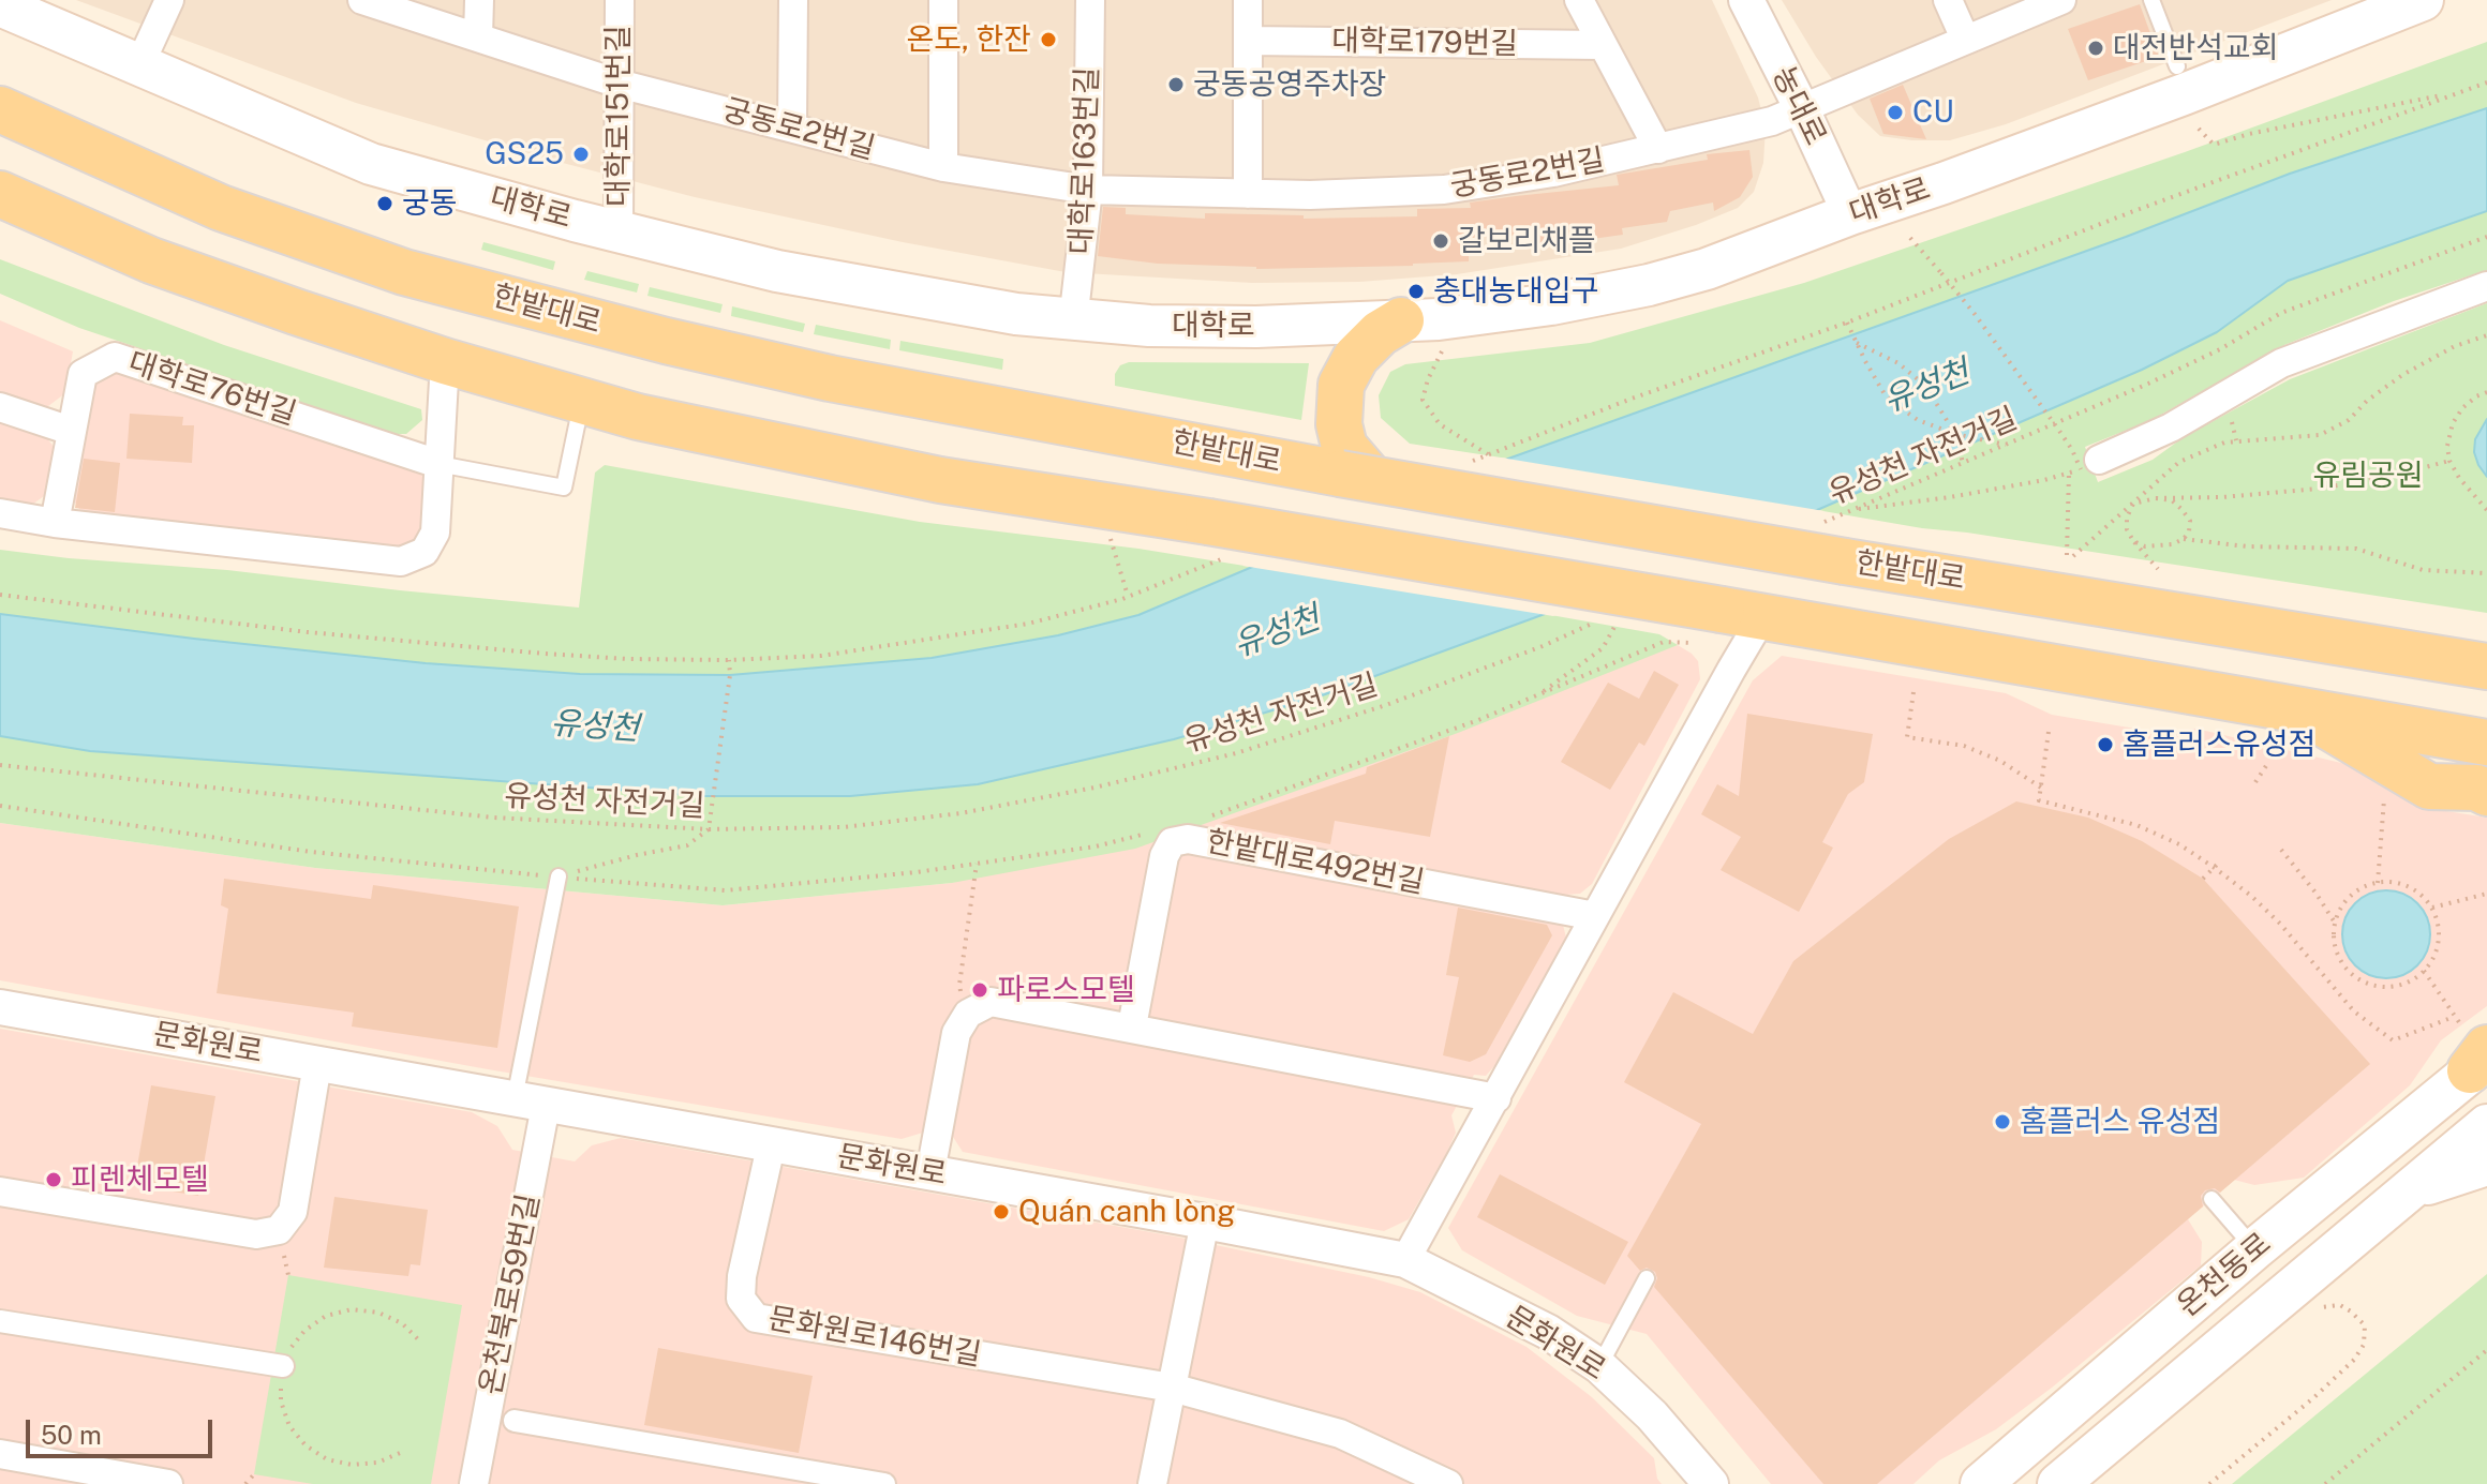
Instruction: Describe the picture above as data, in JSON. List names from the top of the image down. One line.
{"streets":{"main road":["대학로","한밭대로","온천동로"],"street":["대학로179번길","농대로","대학로151번길","궁동로2번길","대학로163번길","대학로76번길","한밭대로492번길","문화원로","온천북로59번길","문화원로146번길"],"path":["유성천 자전거길"]},"crossings":[["농대로","궁동로2번길"],["농대로","대학로"],["대학로151번길","궁동로2번길"],["대학로151번길","대학로"],["궁동로2번길","대학로163번길"],["대학로163번길","대학로"],["문화원로","온천북로59번길"],["문화원로","문화원로146번길"]],"water":["유성천"],"parks":["유림공원"],"places":["온도, 한잔","대전반석교회","궁동공영주차장","CU","GS25","궁동","갈보리채플","충대농대입구","홈플러스유성점","파로스모텔","홈플러스 유성점","피렌체모텔","Quán canh lòng"],"scale_bar":"50 m"}
